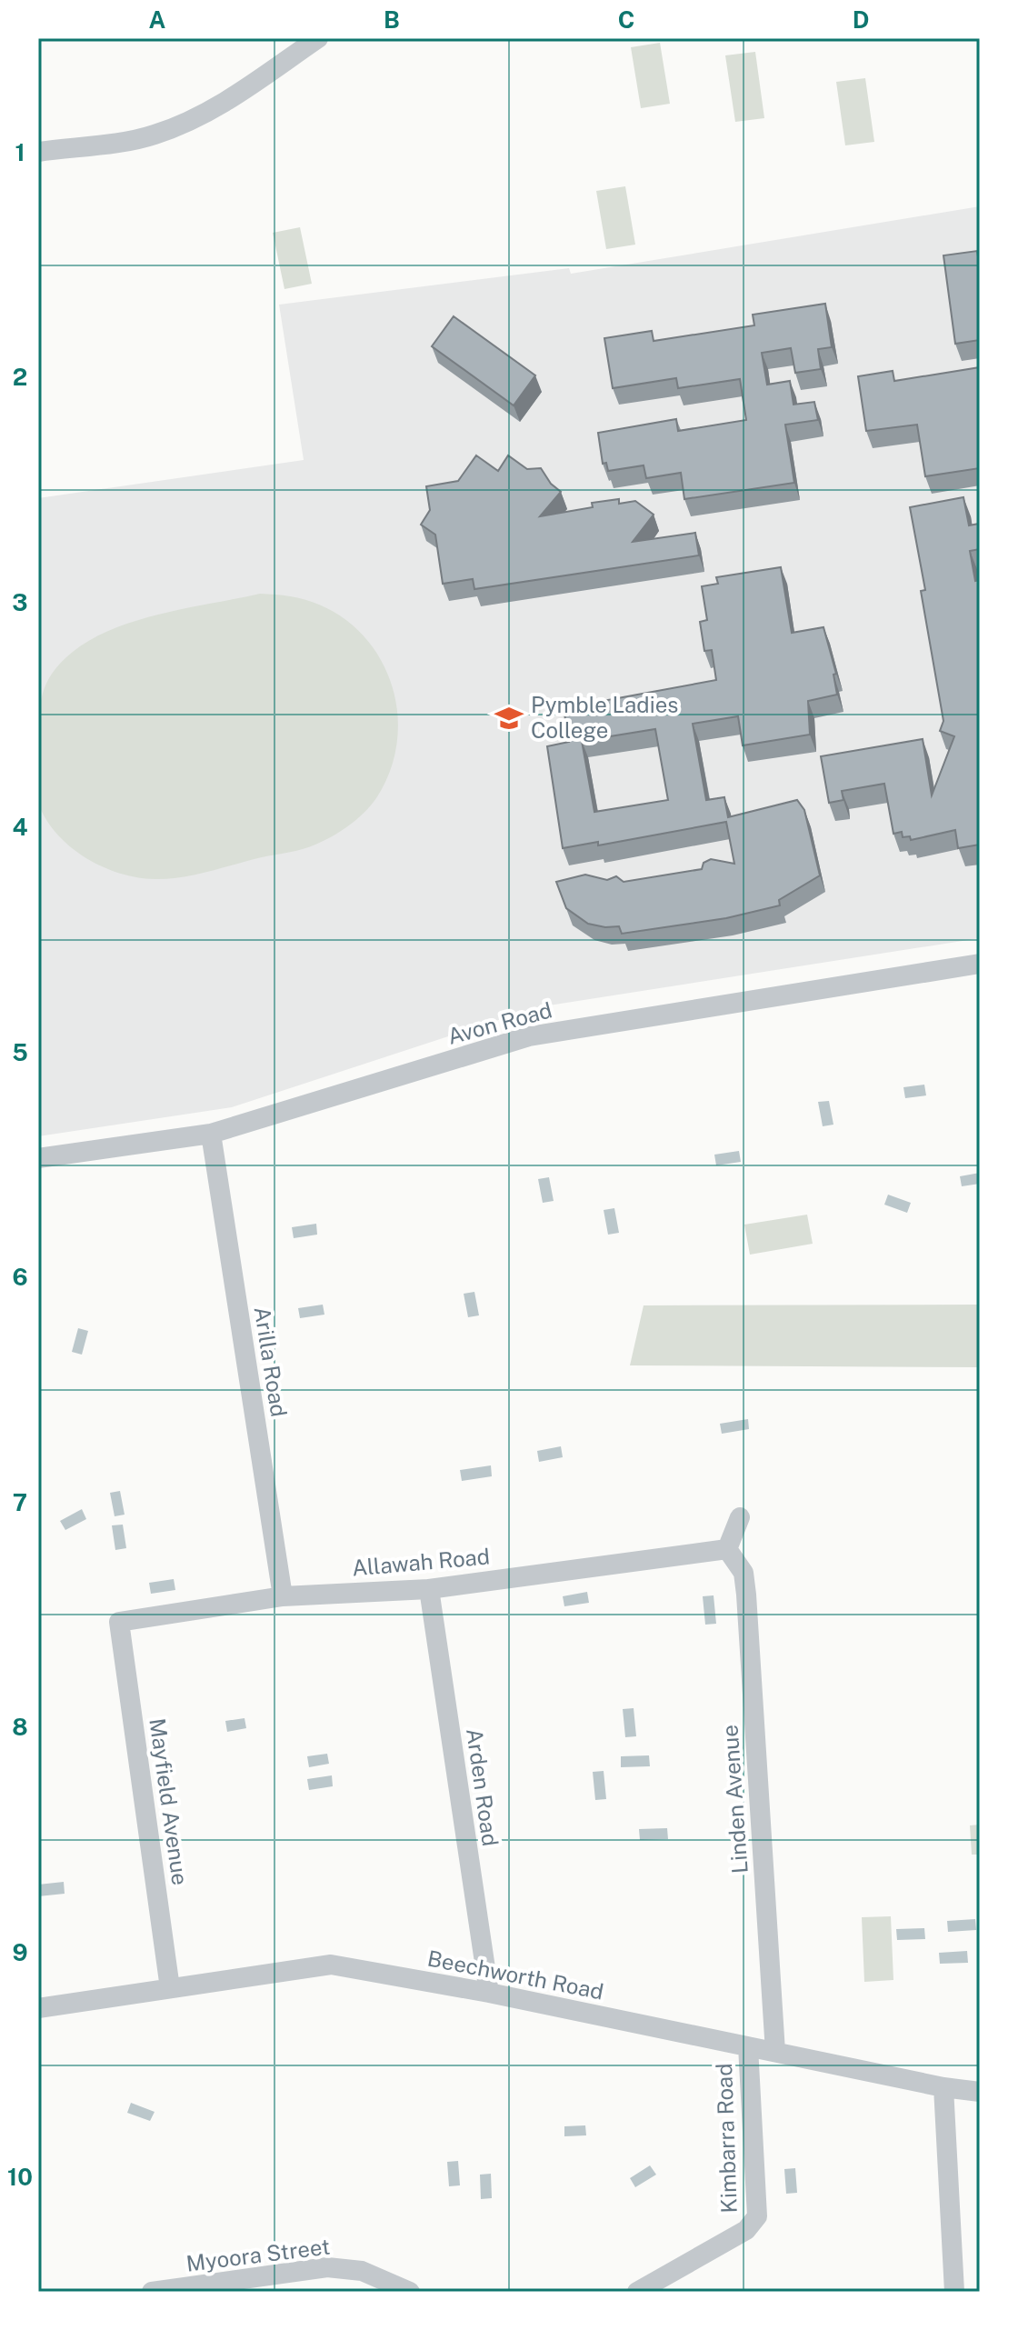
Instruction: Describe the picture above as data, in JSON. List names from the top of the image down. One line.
{"streets":{"street":["Avon Road","Arilla Road","Allawah Road","Arden Road","Linden Avenue","Mayfield Avenue","Beechworth Road","Kimbarra Road","Myoora Street"]},"crossings":[["Avon Road","Arilla Road"],["Arilla Road","Allawah Road"],["Allawah Road","Arden Road"],["Allawah Road","Linden Avenue"],["Allawah Road","Mayfield Avenue"],["Arden Road","Beechworth Road"],["Linden Avenue","Beechworth Road"],["Mayfield Avenue","Beechworth Road"],["Beechworth Road","Kimbarra Road"]],"places":{"school or university":["Pymble Ladies College"]},"grid":{"columns":["A","B","C","D"],"rows":["1","2","3","4","5","6","7","8","9","10"]}}
